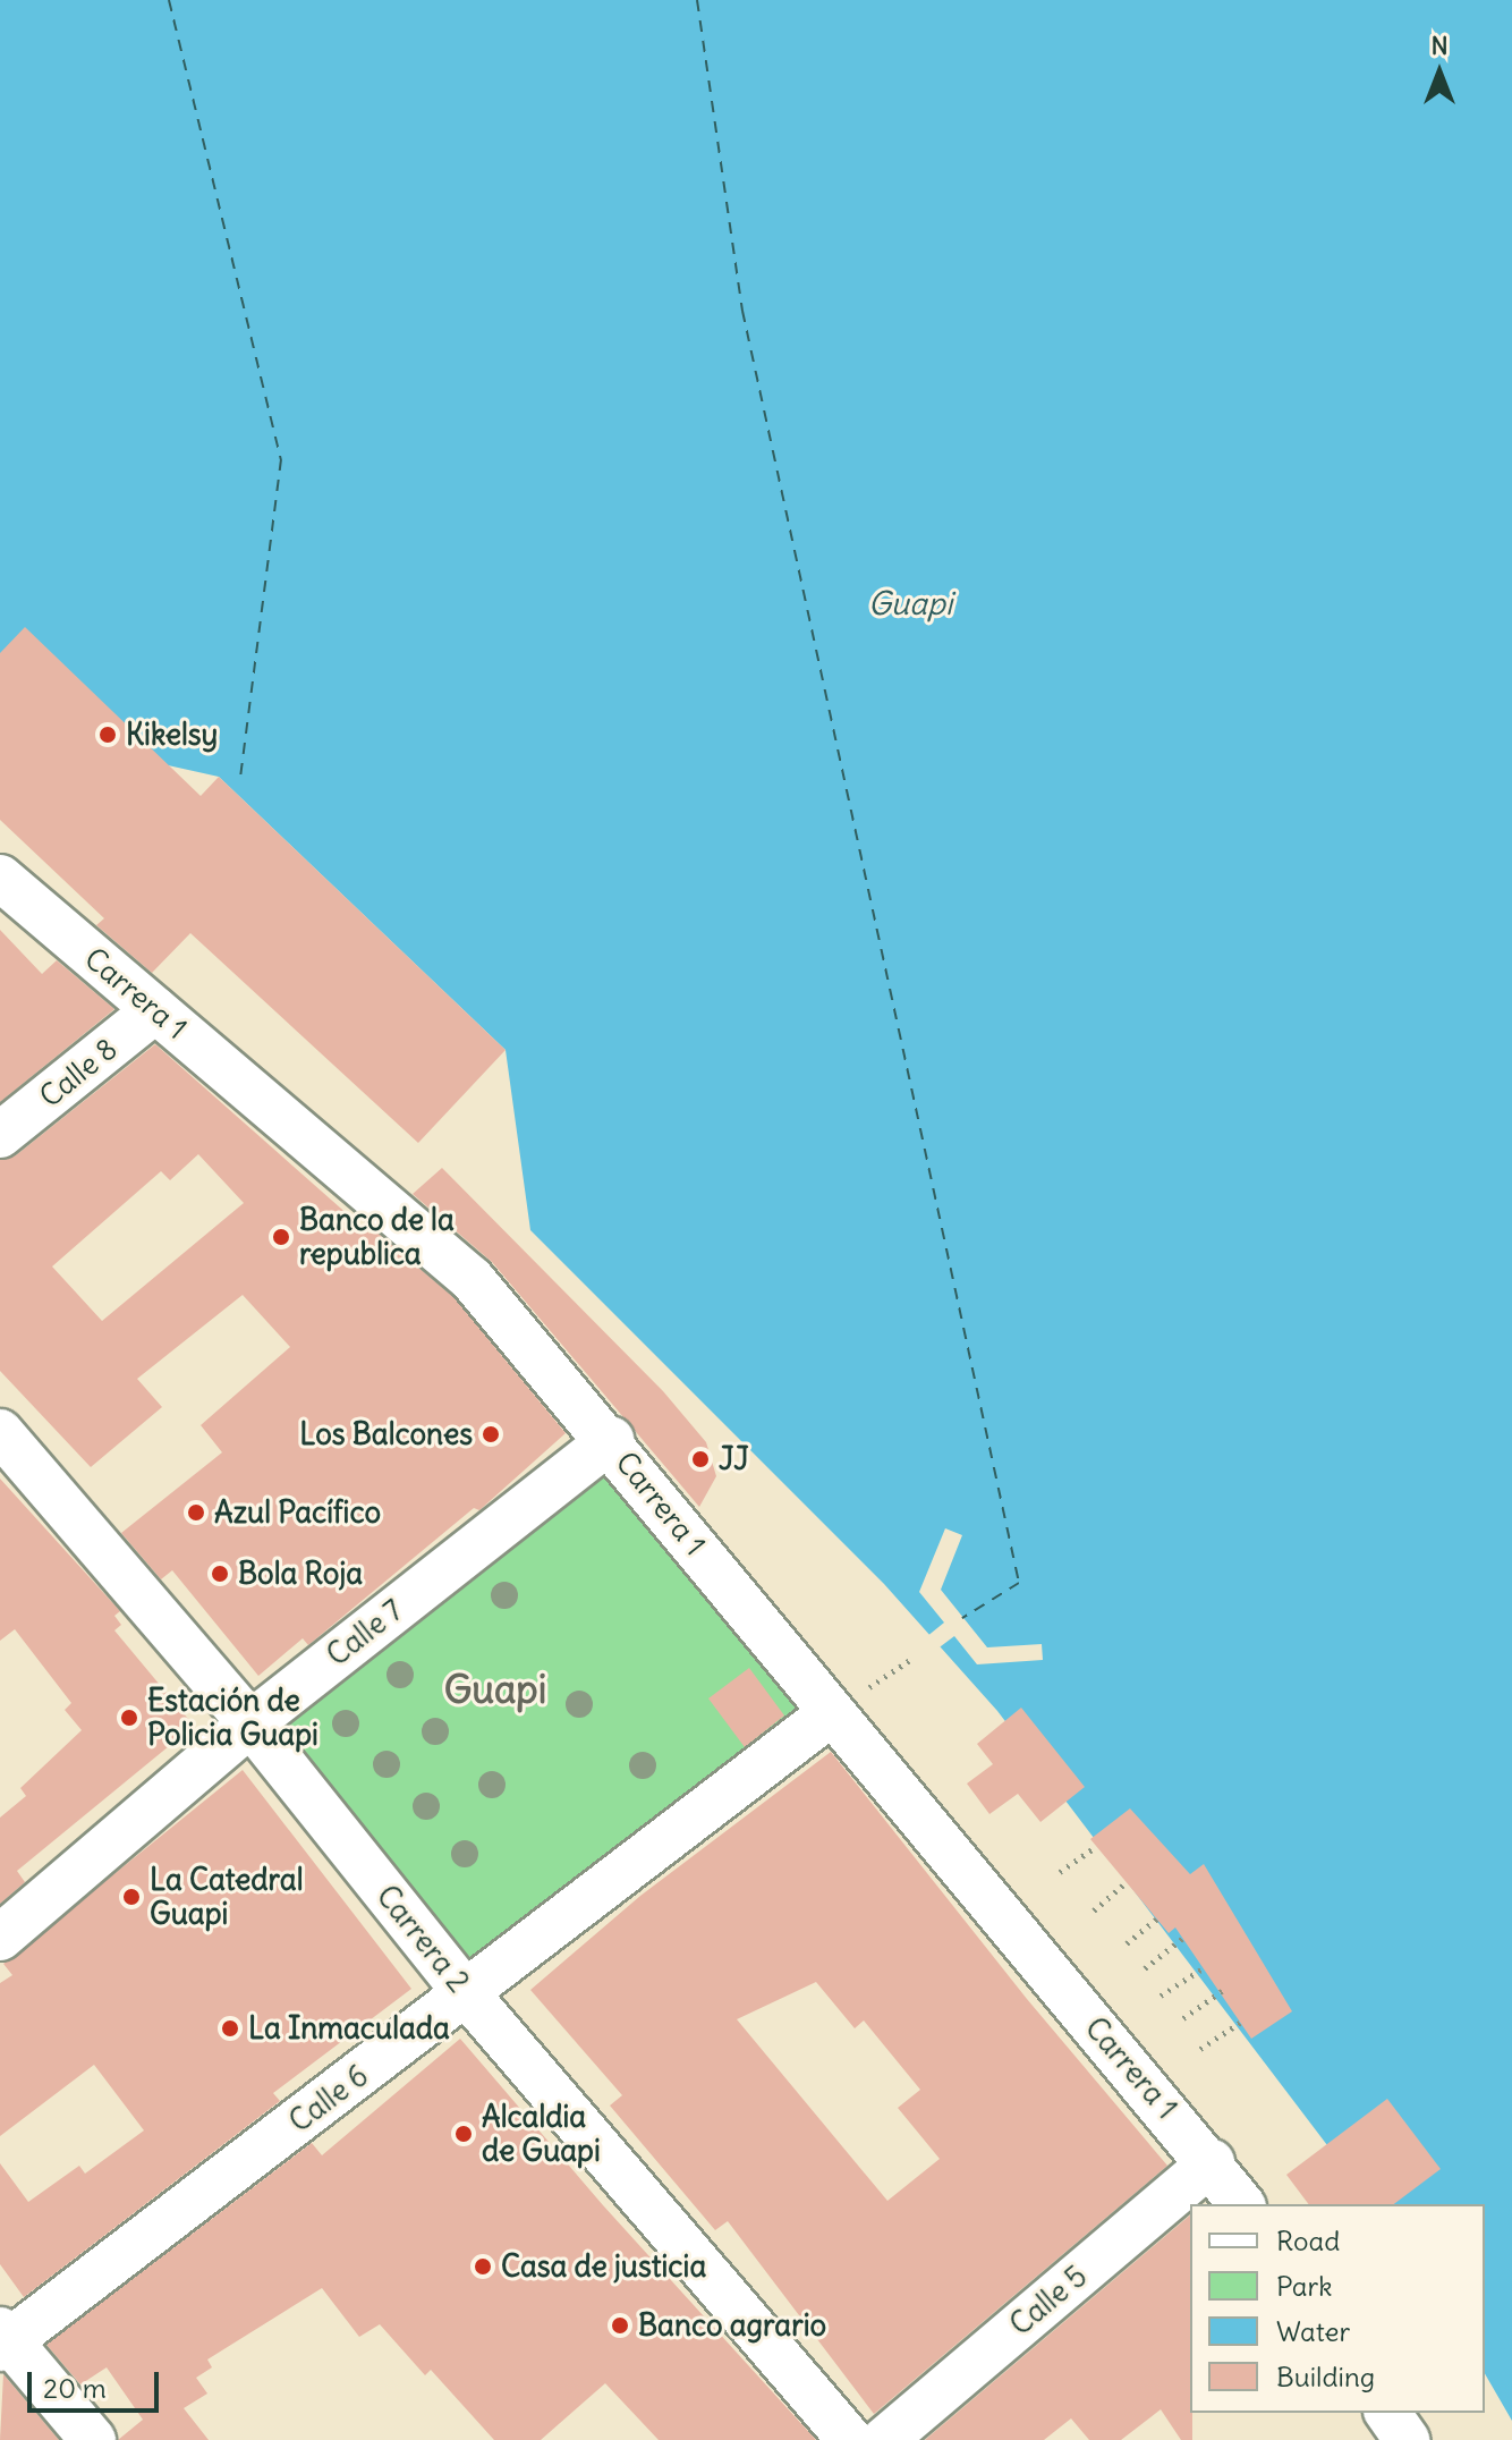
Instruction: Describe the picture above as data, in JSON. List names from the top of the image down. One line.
{"streets":{"street":["Carrera 1","Calle 8","Calle 7","Carrera 2","Calle 6","Calle 5"]},"crossings":[["Carrera 1","Calle 8"],["Carrera 1","Calle 7"],["Carrera 1","Calle 6"],["Carrera 1","Calle 5"],["Calle 7","Carrera 2"],["Carrera 2","Calle 6"]],"districts":["Guapi"],"water":["Guapi"],"places":["Kikelsy","Banco de la republica","Los Balcones","JJ","Azul Pacífico","Bola Roja","Estación de Policia Guapi","La Catedral Guapi","La Inmaculada","Alcaldia de Guapi","Casa de justicia","Banco agrario"],"legend":["Road","Park","Water","Building"],"scale_bar":"20 m","north":"top"}
